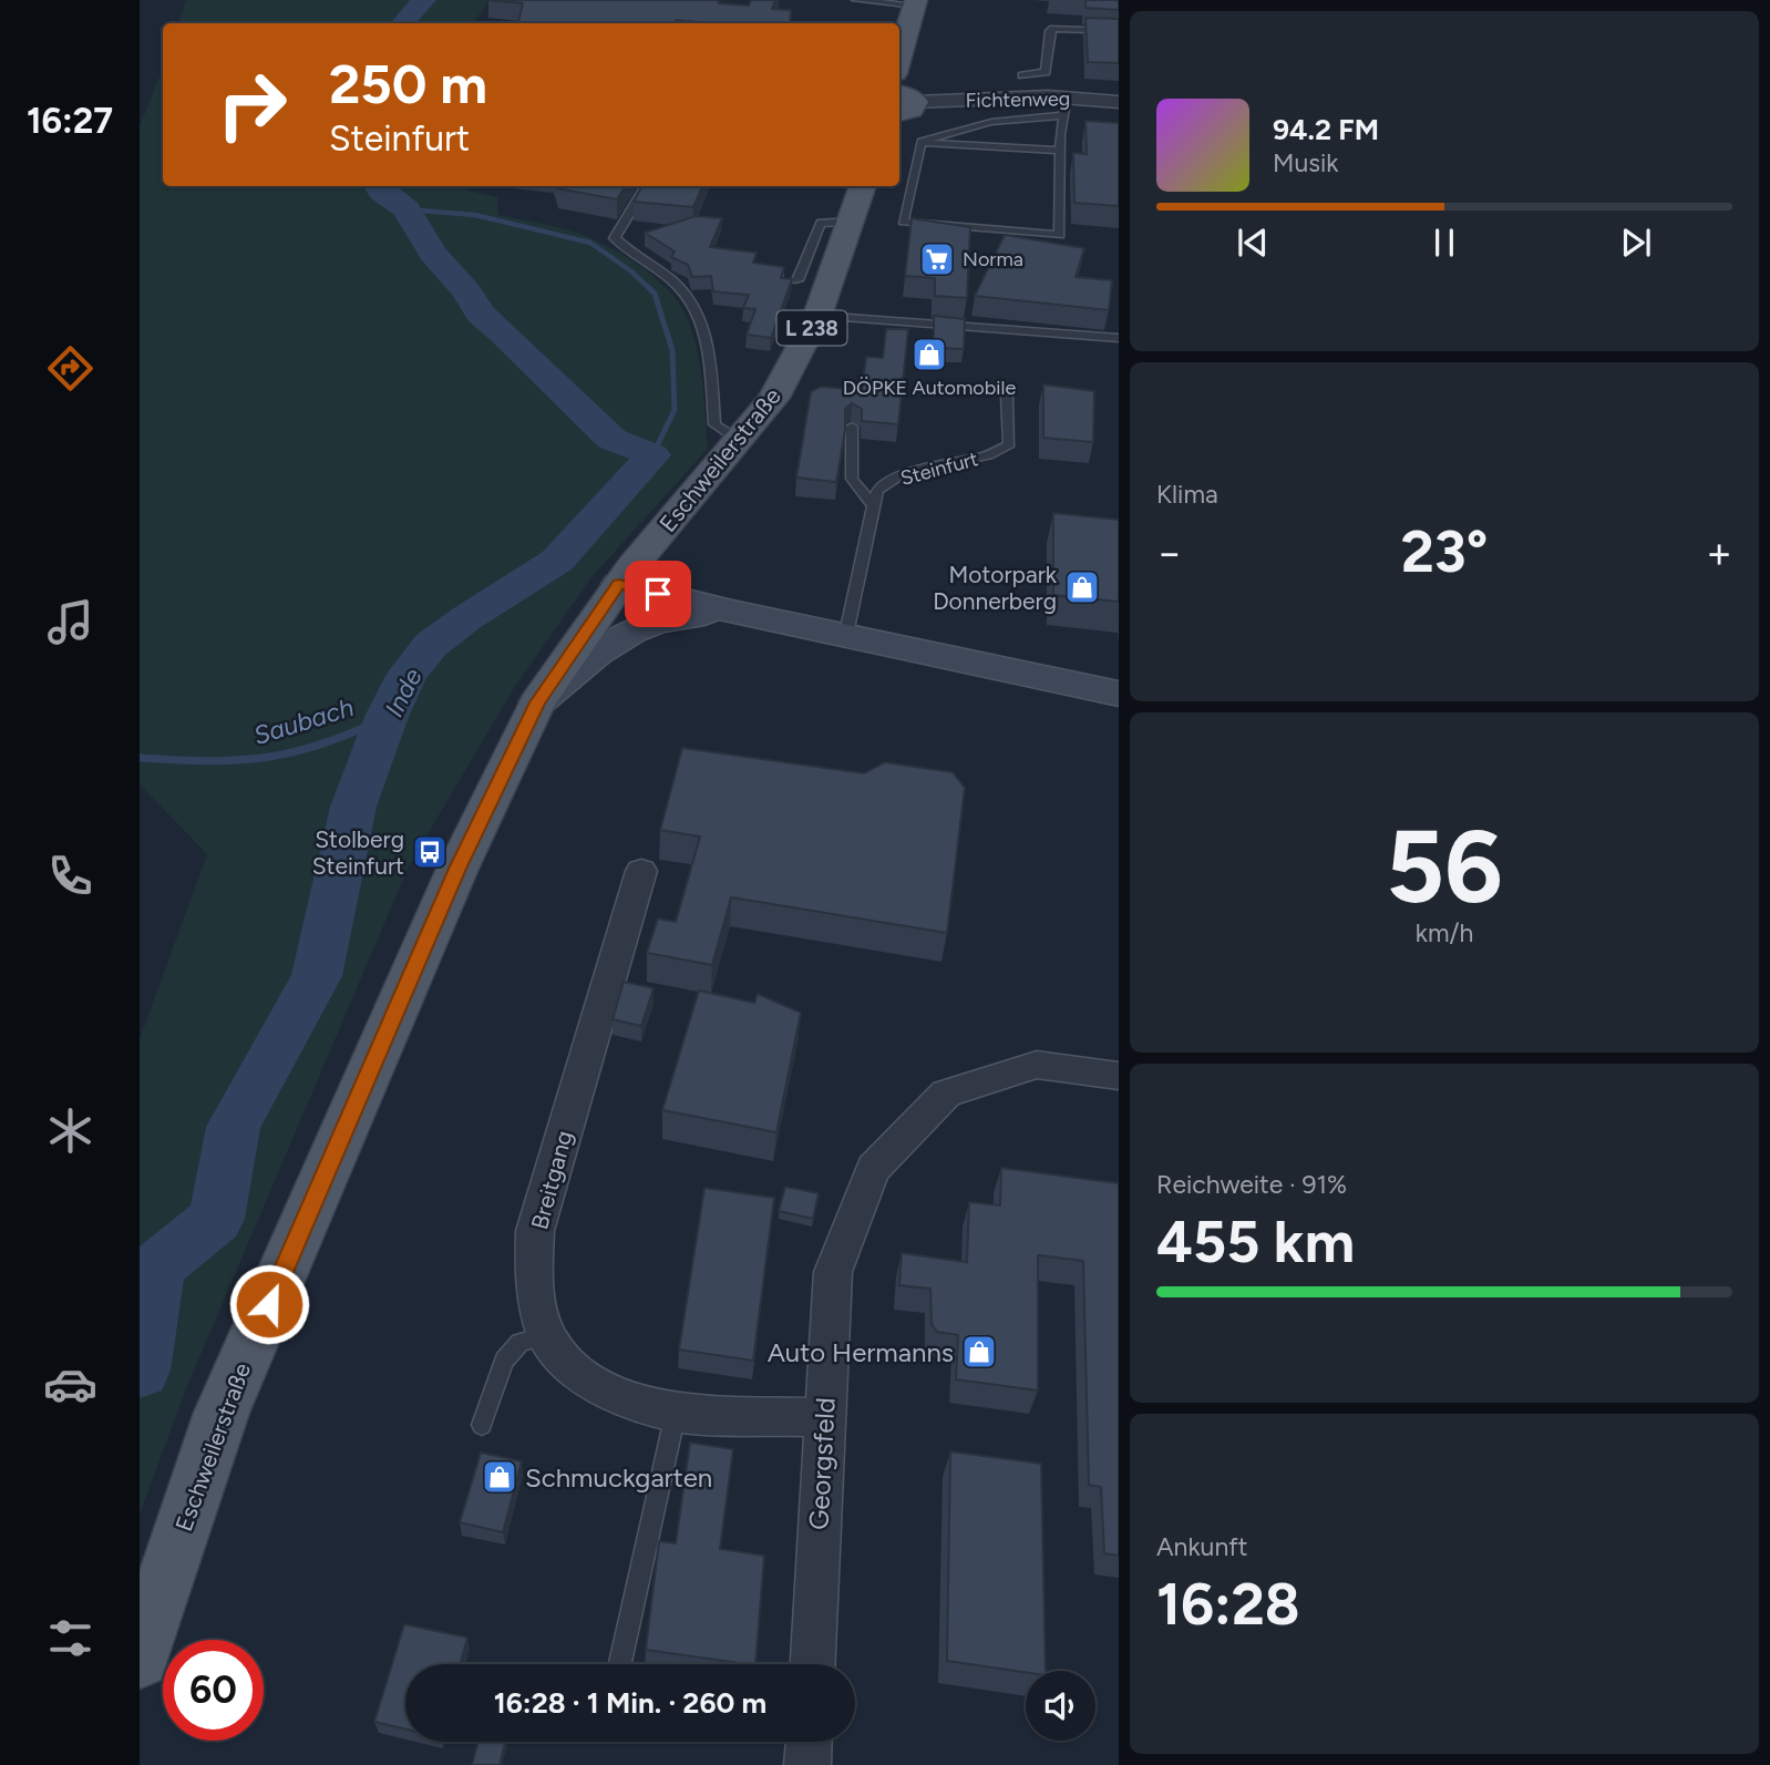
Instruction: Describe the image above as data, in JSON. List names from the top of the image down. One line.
{"streets":{"main road":["L 238","Eschweilerstraße"],"street":["Fichtenweg","Breitgang","Georgsfeld"],"lane":["Steinfurt"]},"crossings":[["Breitgang","Georgsfeld"]],"water":["Inde","Saubach"],"places":{"supermarket":["Norma"],"shop":["DÖPKE Automobile","Motorpark Donnerberg","Auto Hermanns","Schmuckgarten"],"bus stop":["Stolberg Steinfurt"]},"page":{"tabs":"16:27","turn":["250 m","Steinfurt"],"song":["94.2 FM","Musik"],"tile":["Klima",["56","km/h"],["Reichweite · 91%","455 km"],["Ankunft","16:28"]],"heat":["−","23°","+"],"limit":"60","trip":"16:28 · 1 Min. · 260 m"}}
